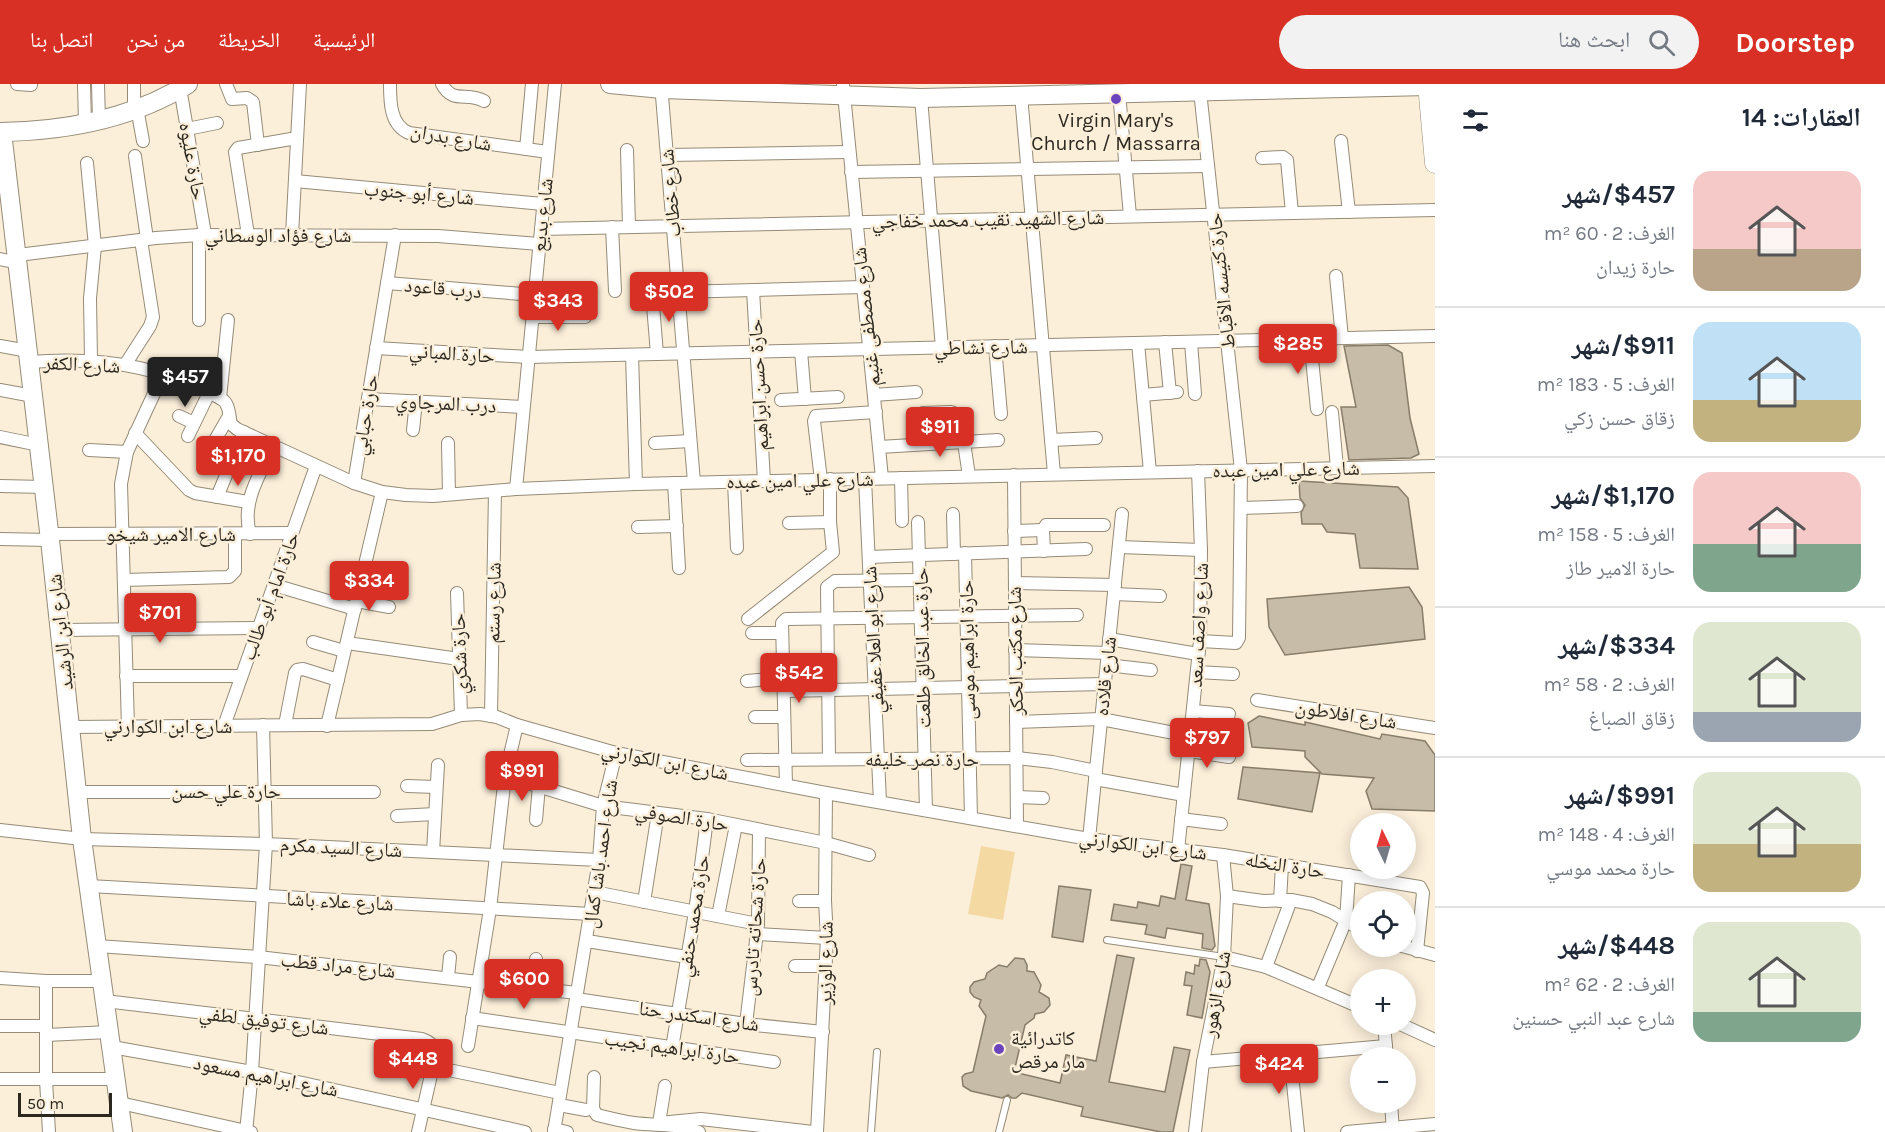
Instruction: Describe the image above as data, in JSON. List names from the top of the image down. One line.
{"streets":{"street":["شارع بدران","حارة عليوه","شارع أبو جنوب","شارع خطاب","شارع بديع","شارع الشهيد نقيب محمد خفاجي","شارع فؤاد الوسطاني","حارة كنيسه الاقباط","درب قاعود","شارع مصطفى غنيم","شارع نشاطي","حارة المباني","شارع الكفر","حارة حسن ابراهيم","درب المرجاوي","حارة حبابي","شارع علي امين عبده","شارع الامير شيخو","حارة امام أبو طالب","شارع رستم","شارع واصف سعد","شارع ابن الرشيد","شارع ابو العلا عفيفي","حارة عبد الخالق طلعت","حارة ابراهيم موسى","شارع مكتب الحكر","حارة شكري","شارع قلاده","شارع افلاطون","شارع ابن الكوارني","حارة نصر خليفه","حارة علي حسن","حارة الصوفي","شارع السيد مكرم","شارع احمد باشا كمال","حارة النخله","شارع علاء باشا","حارة محمد حنفي","حارة شحاته تادرس","شارع الوزير","شارع مراد قطب","شارع الزهور","شارع اسكندر حنا","شارع توفيق لطفي","حارة ابراهيم نجيب","شارع ابراهيم مسعود"]},"crossings":[["شارع بدران","شارع بديع"],["حارة عليوه","شارع فؤاد الوسطاني"],["شارع أبو جنوب","شارع بديع"],["شارع خطاب","شارع الشهيد نقيب محمد خفاجي"],["شارع خطاب","شارع نشاطي"],["شارع خطاب","شارع علي امين عبده"],["شارع بديع","شارع الشهيد نقيب محمد خفاجي"],["شارع بديع","شارع فؤاد الوسطاني"],["شارع بديع","درب قاعود"],["شارع بديع","شارع نشاطي"],["شارع بديع","حارة المباني"],["شارع بديع","درب المرجاوي"],["شارع بديع","شارع علي امين عبده"],["شارع الشهيد نقيب محمد خفاجي","حارة كنيسه الاقباط"],["شارع الشهيد نقيب محمد خفاجي","شارع مصطفى غنيم"],["شارع فؤاد الوسطاني","حارة حبابي"],["شارع فؤاد الوسطاني","شارع ابن الرشيد"],["حارة كنيسه الاقباط","شارع نشاطي"],["حارة كنيسه الاقباط","شارع علي امين عبده"],["حارة كنيسه الاقباط","شارع واصف سعد"],["درب قاعود","حارة حبابي"],["شارع مصطفى غنيم","شارع نشاطي"],["شارع مصطفى غنيم","شارع علي امين عبده"],["شارع نشاطي","حارة المباني"],["شارع نشاطي","حارة حسن ابراهيم"],["حارة المباني","حارة حبابي"],["شارع الكفر","شارع ابن الرشيد"],["حارة حسن ابراهيم","شارع علي امين عبده"],["درب المرجاوي","حارة حبابي"],["شارع علي امين عبده","شارع رستم"],["شارع علي امين عبده","شارع واصف سعد"],["شارع علي امين عبده","شارع ابو العلا عفيفي"],["شارع علي امين عبده","شارع مكتب الحكر"],["شارع الامير شيخو","حارة امام أبو طالب"],["شارع الامير شيخو","شارع ابن الرشيد"],["حارة امام أبو طالب","شارع ابن الكوارني"],["شارع رستم","شارع ابن الكوارني"],["شارع واصف سعد","شارع ابن الكوارني"],["شارع واصف سعد","حارة نصر خليفه"],["شارع ابن الرشيد","شارع ابن الكوارني"],["شارع ابن الرشيد","حارة علي حسن"],["شارع ابن الرشيد","شارع السيد مكرم"],["شارع ابن الرشيد","شارع علاء باشا"],["شارع ابن الرشيد","شارع مراد قطب"],["شارع ابن الرشيد","شارع توفيق لطفي"],["شارع ابن الرشيد","شارع ابراهيم مسعود"],["شارع ابو العلا عفيفي","شارع ابن الكوارني"],["شارع ابو العلا عفيفي","حارة نصر خليفه"],["حارة عبد الخالق طلعت","شارع ابن الكوارني"],["حارة عبد الخالق طلعت","حارة نصر خليفه"],["حارة ابراهيم موسى","شارع ابن الكوارني"],["حارة ابراهيم موسى","حارة نصر خليفه"],["شارع مكتب الحكر","شارع ابن الكوارني"],["شارع مكتب الحكر","حارة نصر خليفه"],["حارة شكري","شارع ابن الكوارني"],["شارع قلاده","شارع ابن الكوارني"],["شارع قلاده","حارة نصر خليفه"],["شارع ابن الكوارني","شارع احمد باشا كمال"],["شارع ابن الكوارني","حارة النخله"],["شارع ابن الكوارني","شارع الوزير"],["شارع ابن الكوارني","شارع الزهور"],["حارة الصوفي","شارع احمد باشا كمال"],["حارة الصوفي","حارة محمد حنفي"],["حارة الصوفي","حارة شحاته تادرس"],["حارة الصوفي","شارع الوزير"],["شارع السيد مكرم","شارع احمد باشا كمال"],["شارع احمد باشا كمال","شارع علاء باشا"],["شارع احمد باشا كمال","شارع مراد قطب"],["شارع احمد باشا كمال","شارع اسكندر حنا"],["شارع احمد باشا كمال","حارة ابراهيم نجيب"],["حارة النخله","شارع الزهور"],["حارة محمد حنفي","شارع اسكندر حنا"],["حارة محمد حنفي","حارة ابراهيم نجيب"],["حارة شحاته تادرس","شارع اسكندر حنا"],["شارع الوزير","شارع اسكندر حنا"],["شارع مراد قطب","شارع اسكندر حنا"]],"places":["Virgin Mary's Church / Massarra","كاتدرائية مار مرقص"],"scale_bar":"50 m","north":"top","page":{"header":"Doorstep","search":"ابحث هنا","nav":["الرئيسية","الخريطة","من نحن","اتصل بنا"],"heading":"العقارات: 14","list":[{"name":"$457/شهر","note":"الغرف: 2 · 60 m² · حارة زيدان"},{"name":"$911/شهر","note":"الغرف: 5 · 183 m² · زقاق حسن زكي"},{"name":"$1,170/شهر","note":"الغرف: 5 · 158 m² · حارة الامير طاز"},{"name":"$334/شهر","note":"الغرف: 2 · 58 m² · زقاق الصباغ"},{"name":"$991/شهر","note":"الغرف: 4 · 148 m² · حارة محمد موسي"},{"name":"$448/شهر","note":"الغرف: 2 · 62 m² · شارع عبد النبي حسنين"}],"price":["$502","$343","$285","$457","$911","$1,170","$334","$701","$542","$797","$991","$600","$448","$424"],"map_buttons":["+","−"],"scale":"50 m"}}
